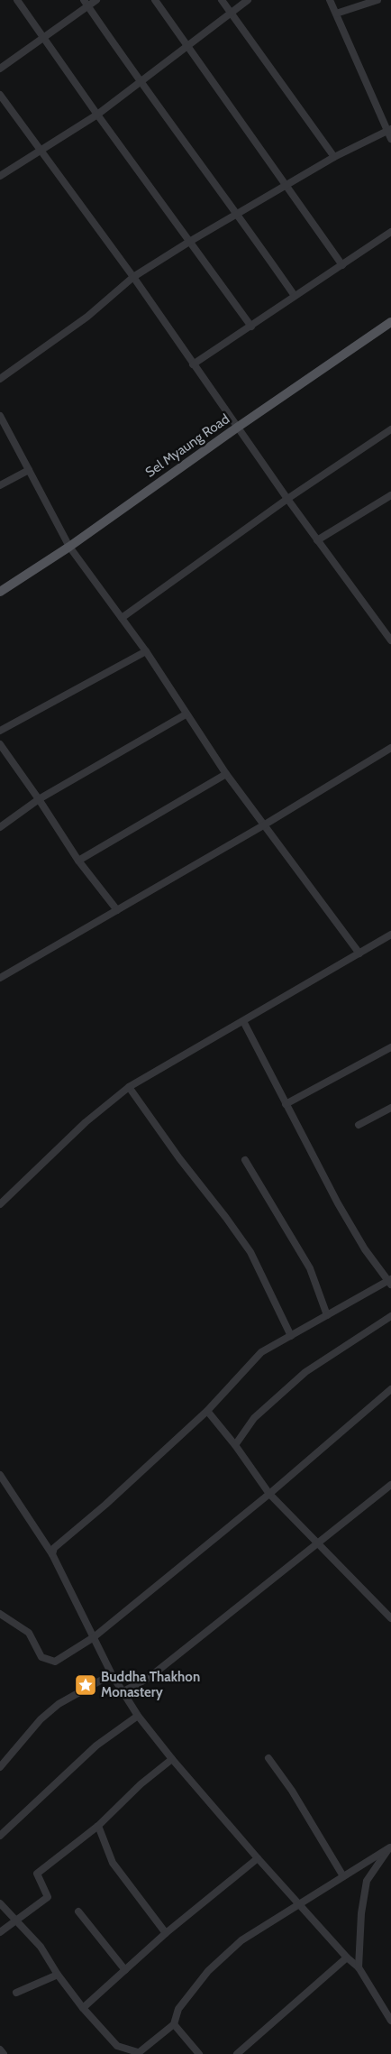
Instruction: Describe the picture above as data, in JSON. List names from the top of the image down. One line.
{"streets":{"main road":["Sel Myaung Road"]},"places":{"place":["Buddha Thakhon Monastery"]}}
